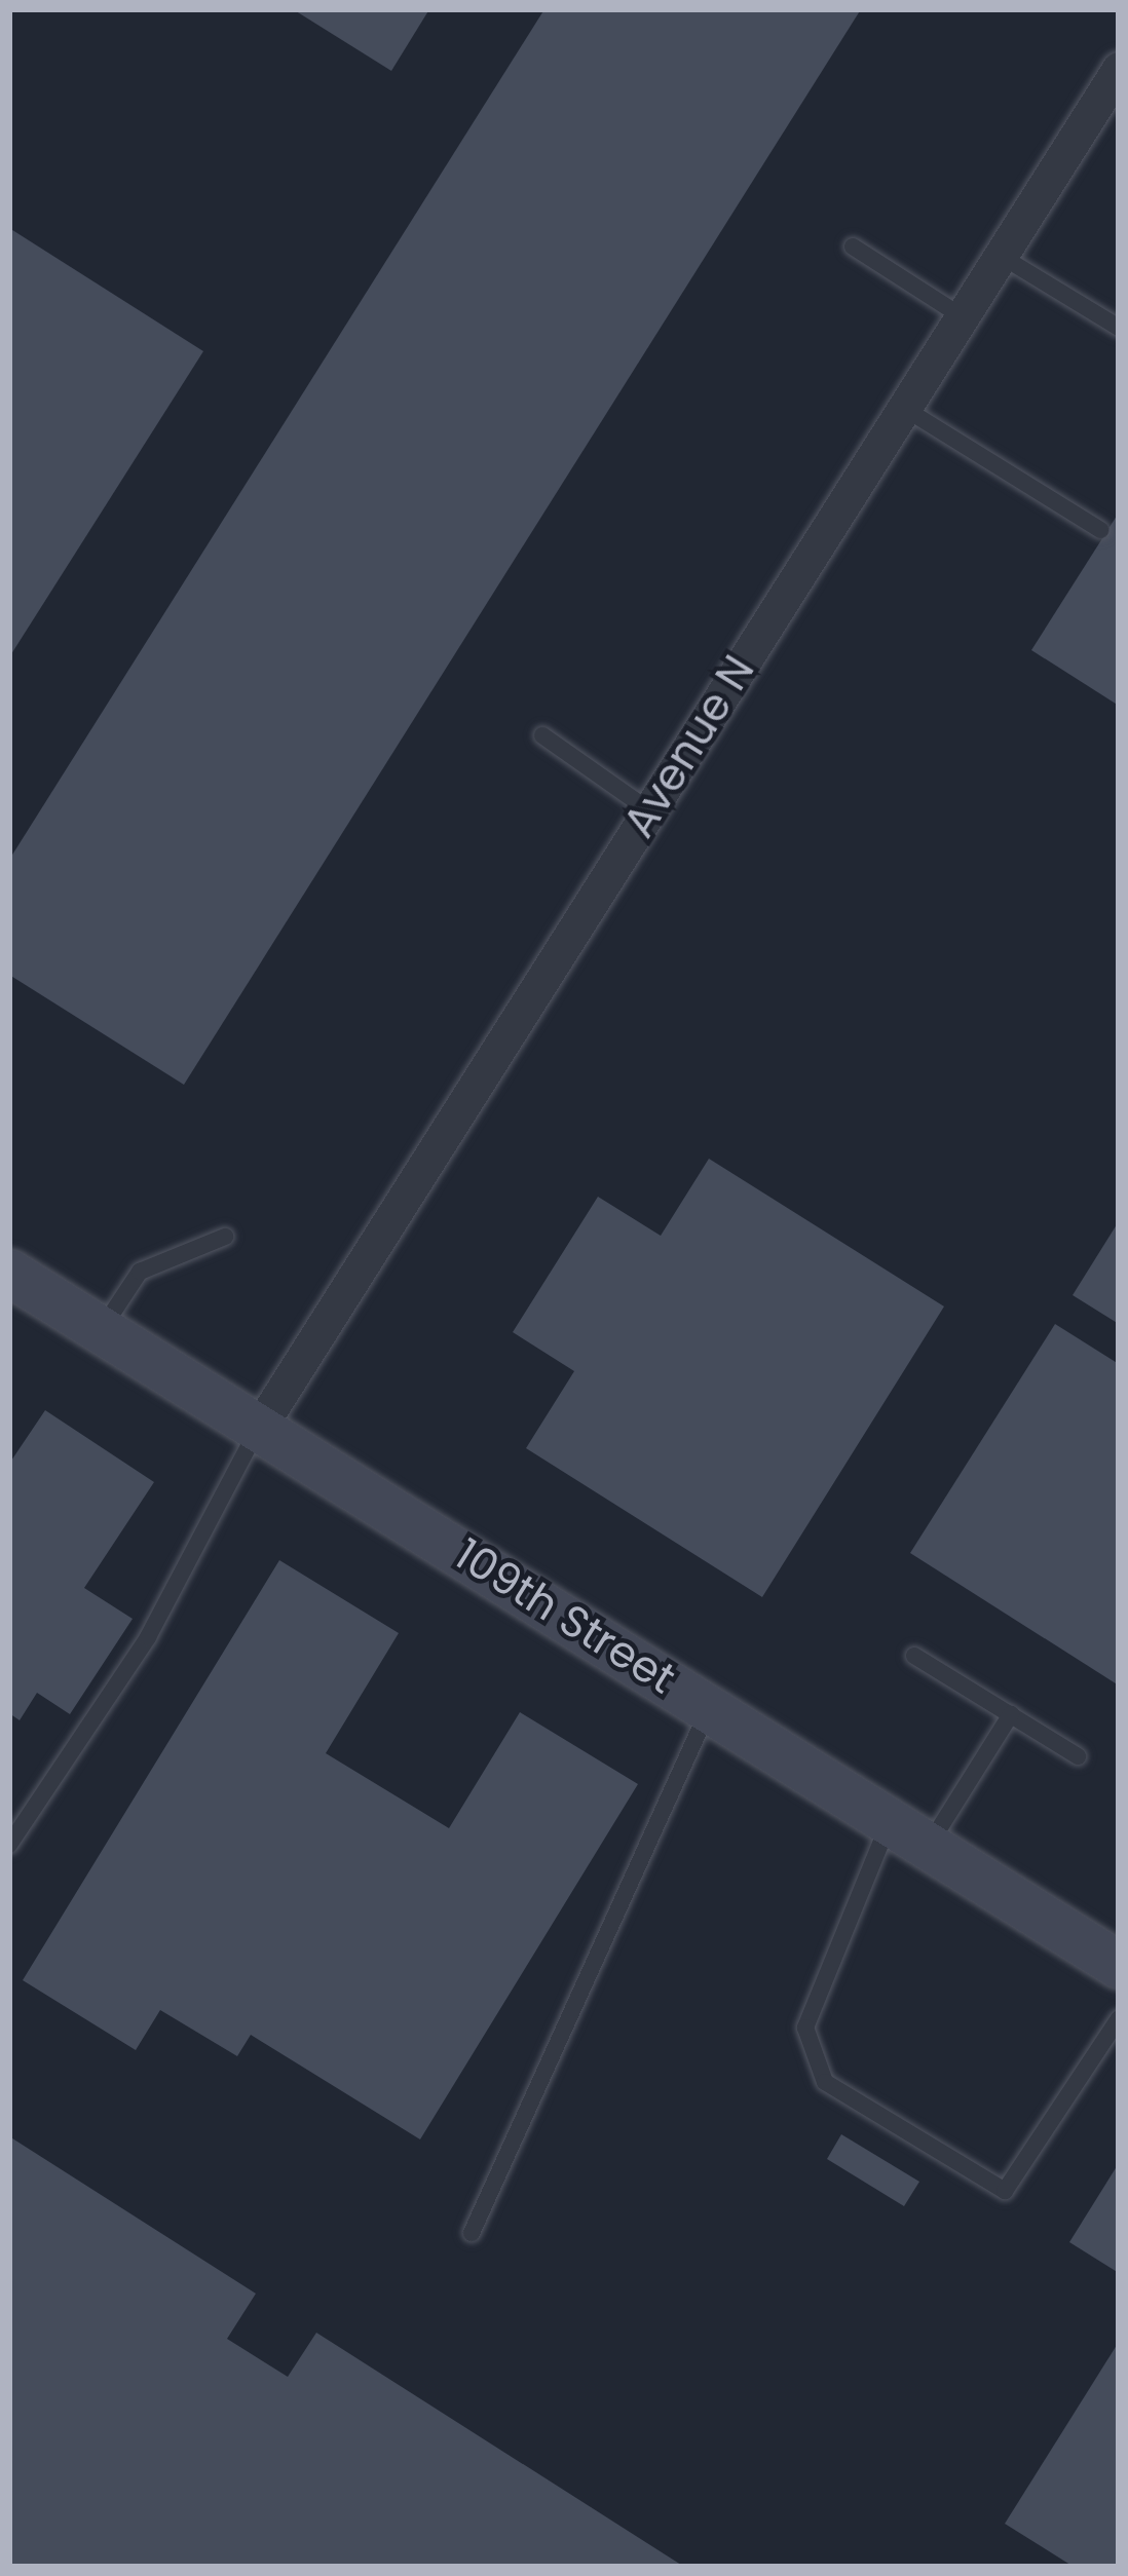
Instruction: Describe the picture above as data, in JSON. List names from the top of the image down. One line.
{"streets":{"street":["Avenue N","109th Street"]},"crossings":[["Avenue N","109th Street"]]}
